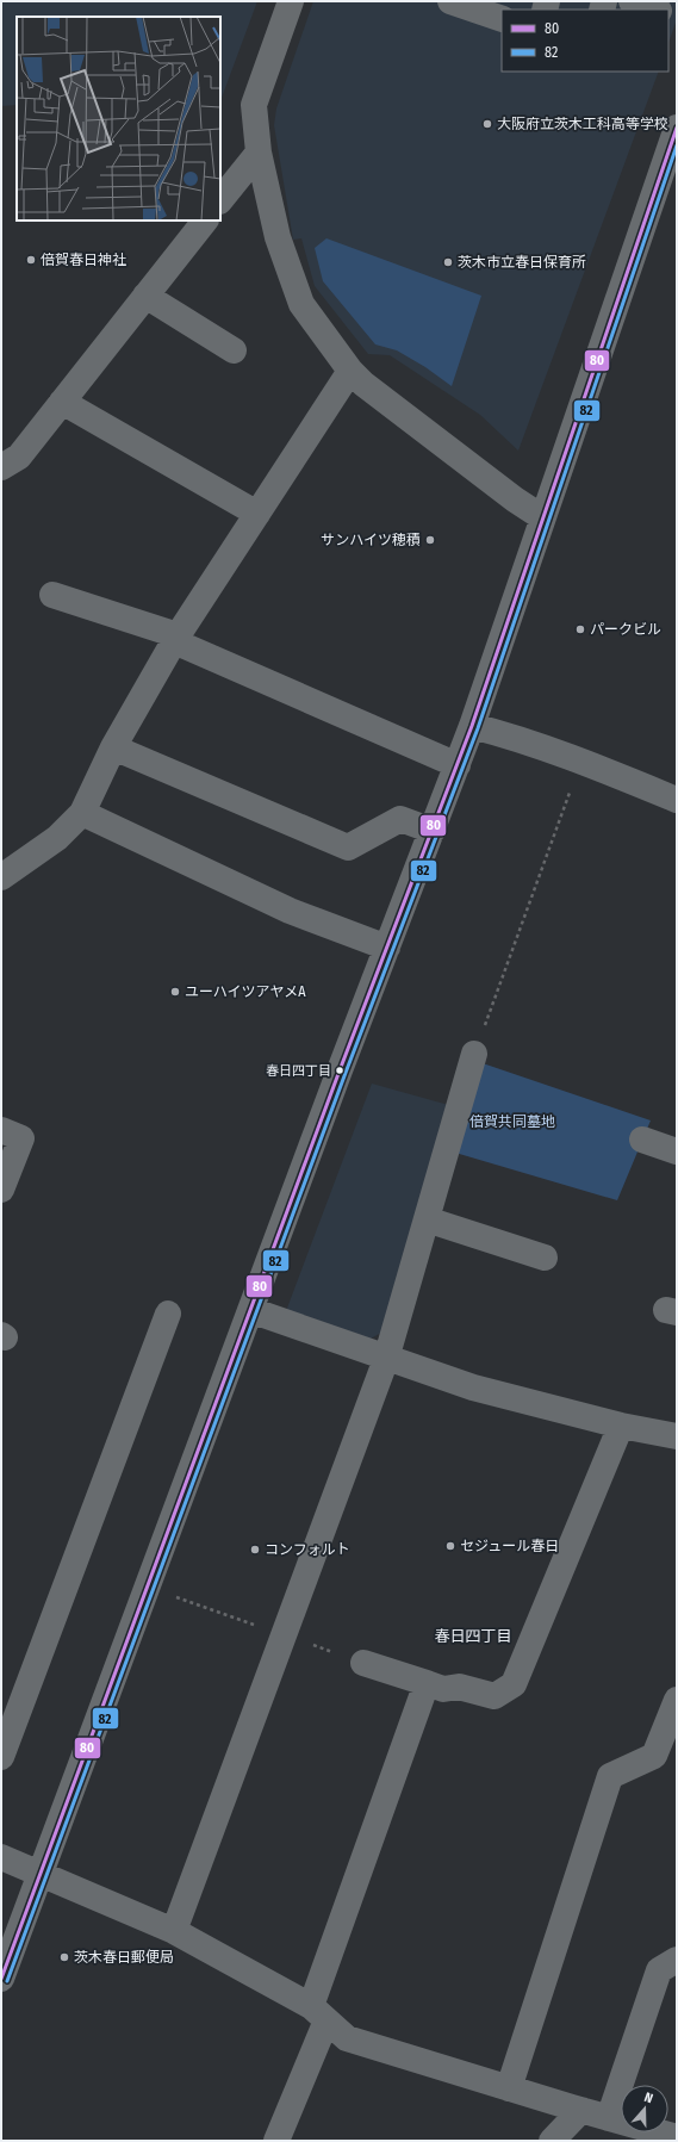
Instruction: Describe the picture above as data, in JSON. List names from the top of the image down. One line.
{"districts":["春日四丁目"],"parks":["倍賀共同墓地"],"places":["大阪府立茨木工科高等学校","倍賀春日神社","茨木市立春日保育所","サンハイツ穂積","パークビル","ユーハイツアヤメA","春日四丁目","セジュール春日","コンフォルト","茨木春日郵便局"],"lines":["transit line 80","transit line 82"],"legend":["80","82"],"north":"top"}
